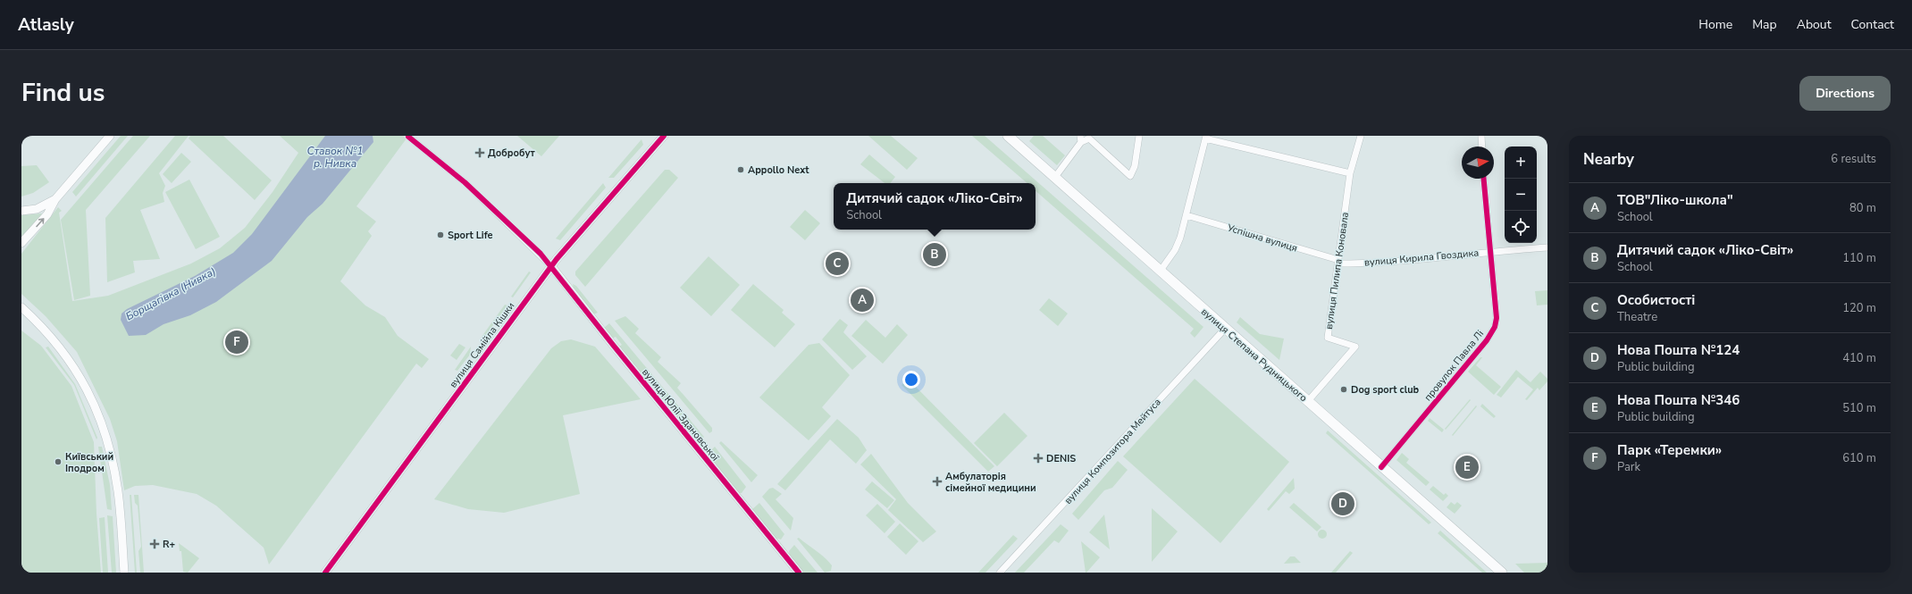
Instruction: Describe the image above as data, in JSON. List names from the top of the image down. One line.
{"streets":{"main road":["вулиця Степана Рудницького"],"street":["Успішна вулиця","вулиця Кирила Гвоздика","вулиця Пилипа Коновала","вулиця Самійла Кішки","провулок Павла Лі","вулиця Юлії Здановської","вулиця Композитора Мейтуса"]},"crossings":[["Успішна вулиця","вулиця Кирила Гвоздика"],["Успішна вулиця","вулиця Пилипа Коновала"],["вулиця Кирила Гвоздика","вулиця Пилипа Коновала"],["вулиця Кирила Гвоздика","провулок Павла Лі"],["вулиця Пилипа Коновала","вулиця Степана Рудницького"],["вулиця Самійла Кішки","вулиця Юлії Здановської"],["вулиця Степана Рудницького","провулок Павла Лі"],["вулиця Степана Рудницького","вулиця Композитора Мейтуса"]],"water":["Ставок №1 р. Нивка","Борщагівка (Нивка)"],"places":{"health":["Добробут","DENIS","Амбулаторія сімейної медицини","R+"],"other":["Appollo Next","Sport Life","Dog sport club","Київський Іподром"]},"north":"right","page":{"header":"Atlasly","nav":["Home","Map","About","Contact"],"title":"Find us","buttons":"Directions","heading":["Nearby","6 results"],"map_buttons":["+","−"],"list":[{"mark":"A","name":"ТОВ\"Ліко-школа\"","note":"School","value":"80 m"},{"mark":"B","name":"Дитячий садок «Ліко-Світ»","note":"School","value":"110 m"},{"mark":"C","name":"Особистості","note":"Theatre","value":"120 m"},{"mark":"D","name":"Нова Пошта №124","note":"Public building","value":"410 m"},{"mark":"E","name":"Нова Пошта №346","note":"Public building","value":"510 m"},{"mark":"F","name":"Парк «Теремки»","note":"Park","value":"610 m"}],"popup":["Дитячий садок «Ліко-Світ»","School"],"pins":["B","C","A","F","E","D"]}}
